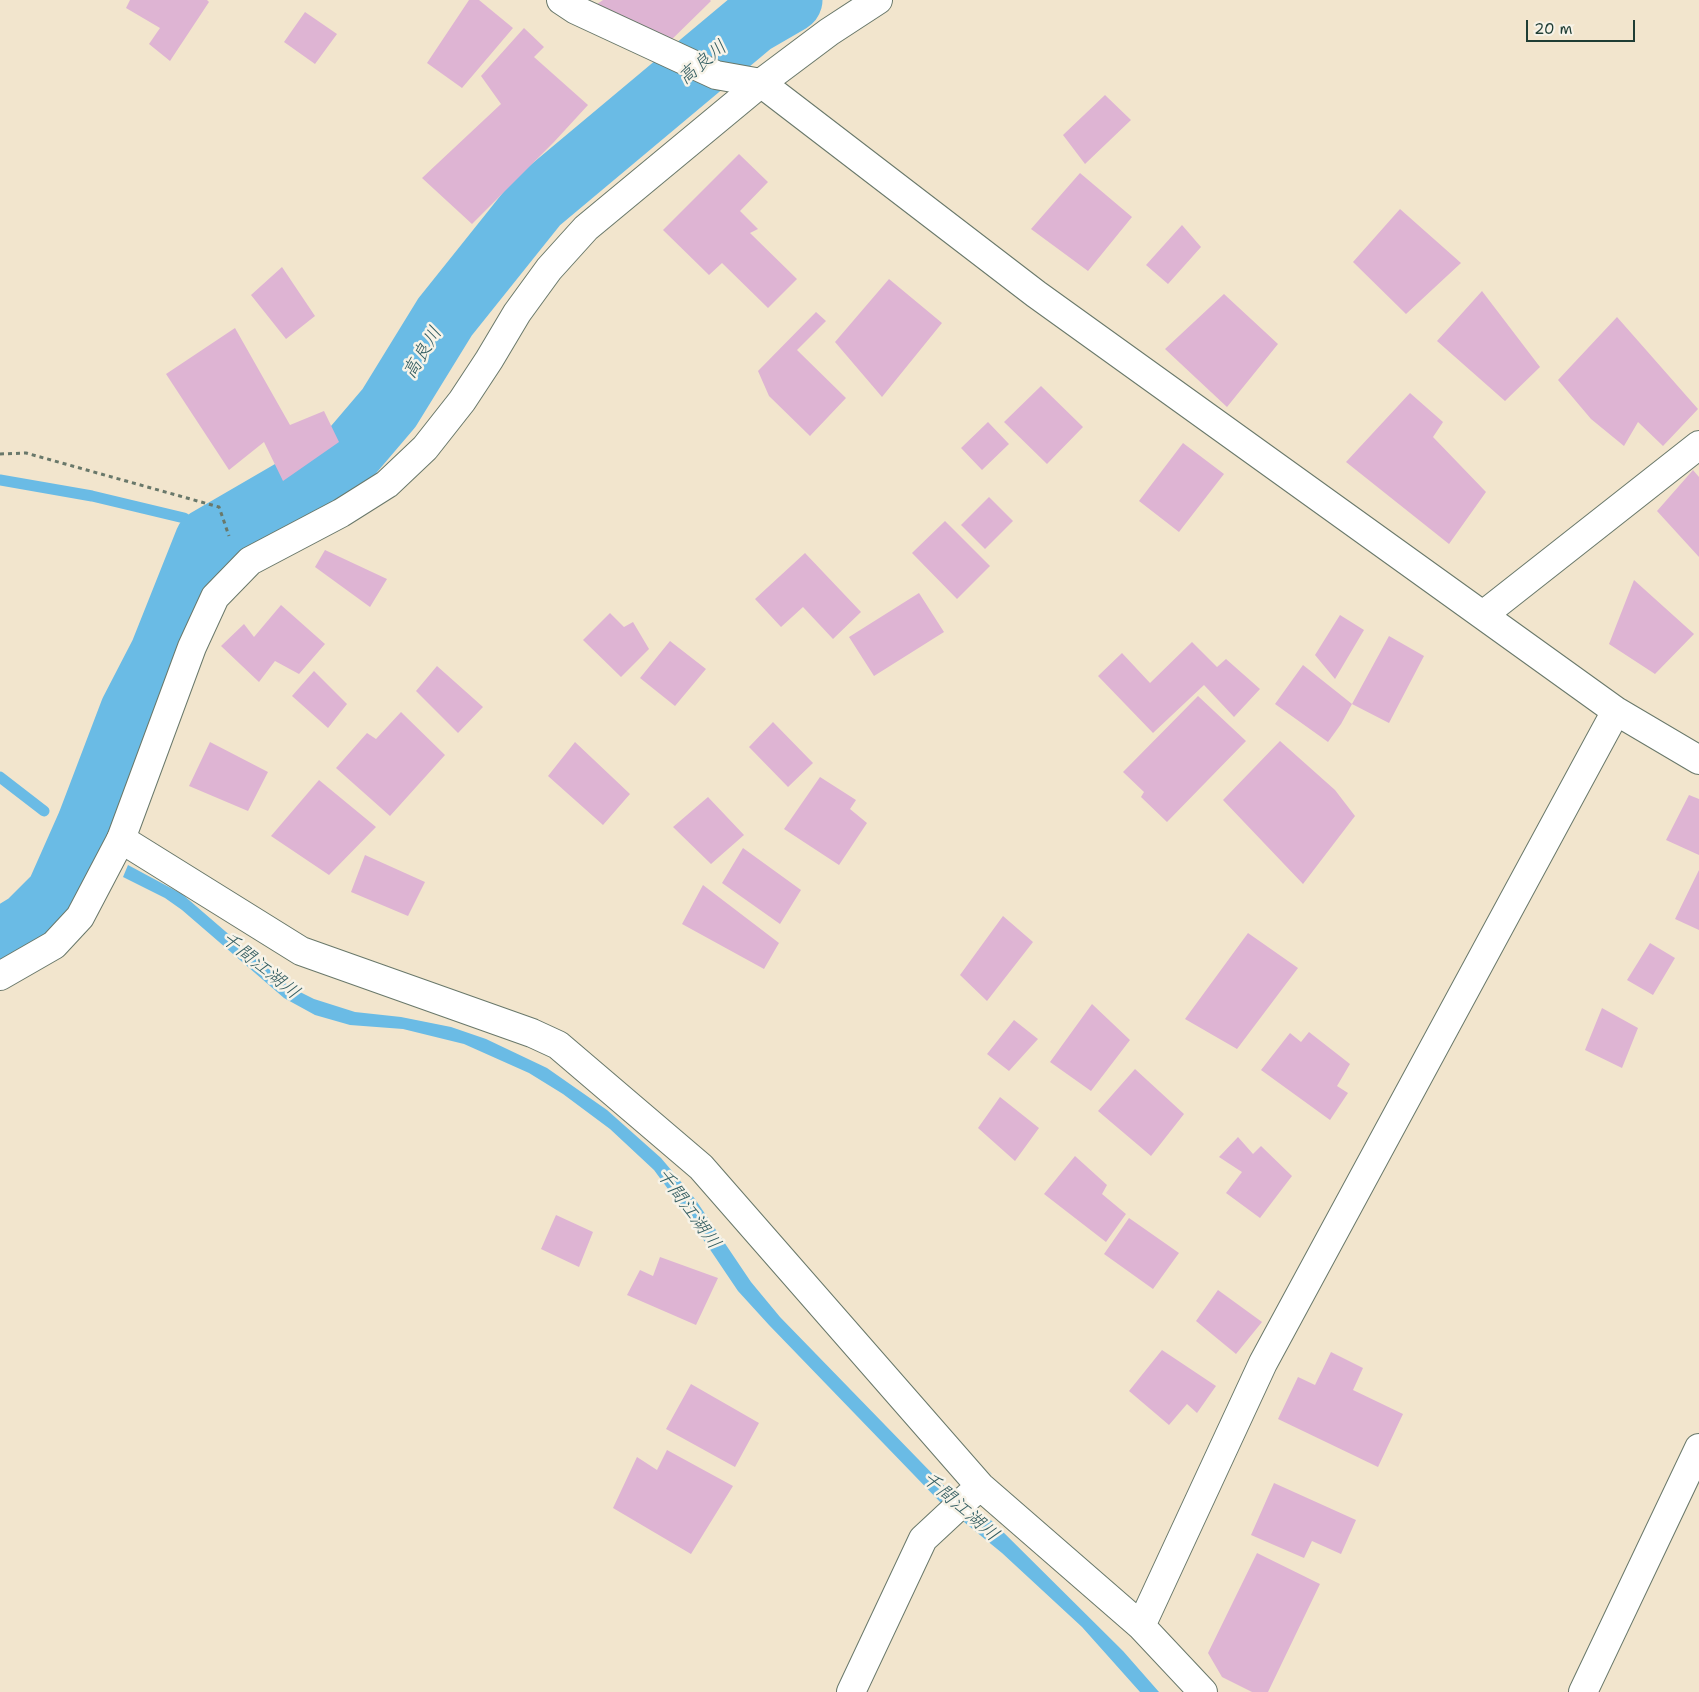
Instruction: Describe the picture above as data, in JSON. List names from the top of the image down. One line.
{"water":["高良川","千間江湖川"],"scale_bar":"20 m"}
